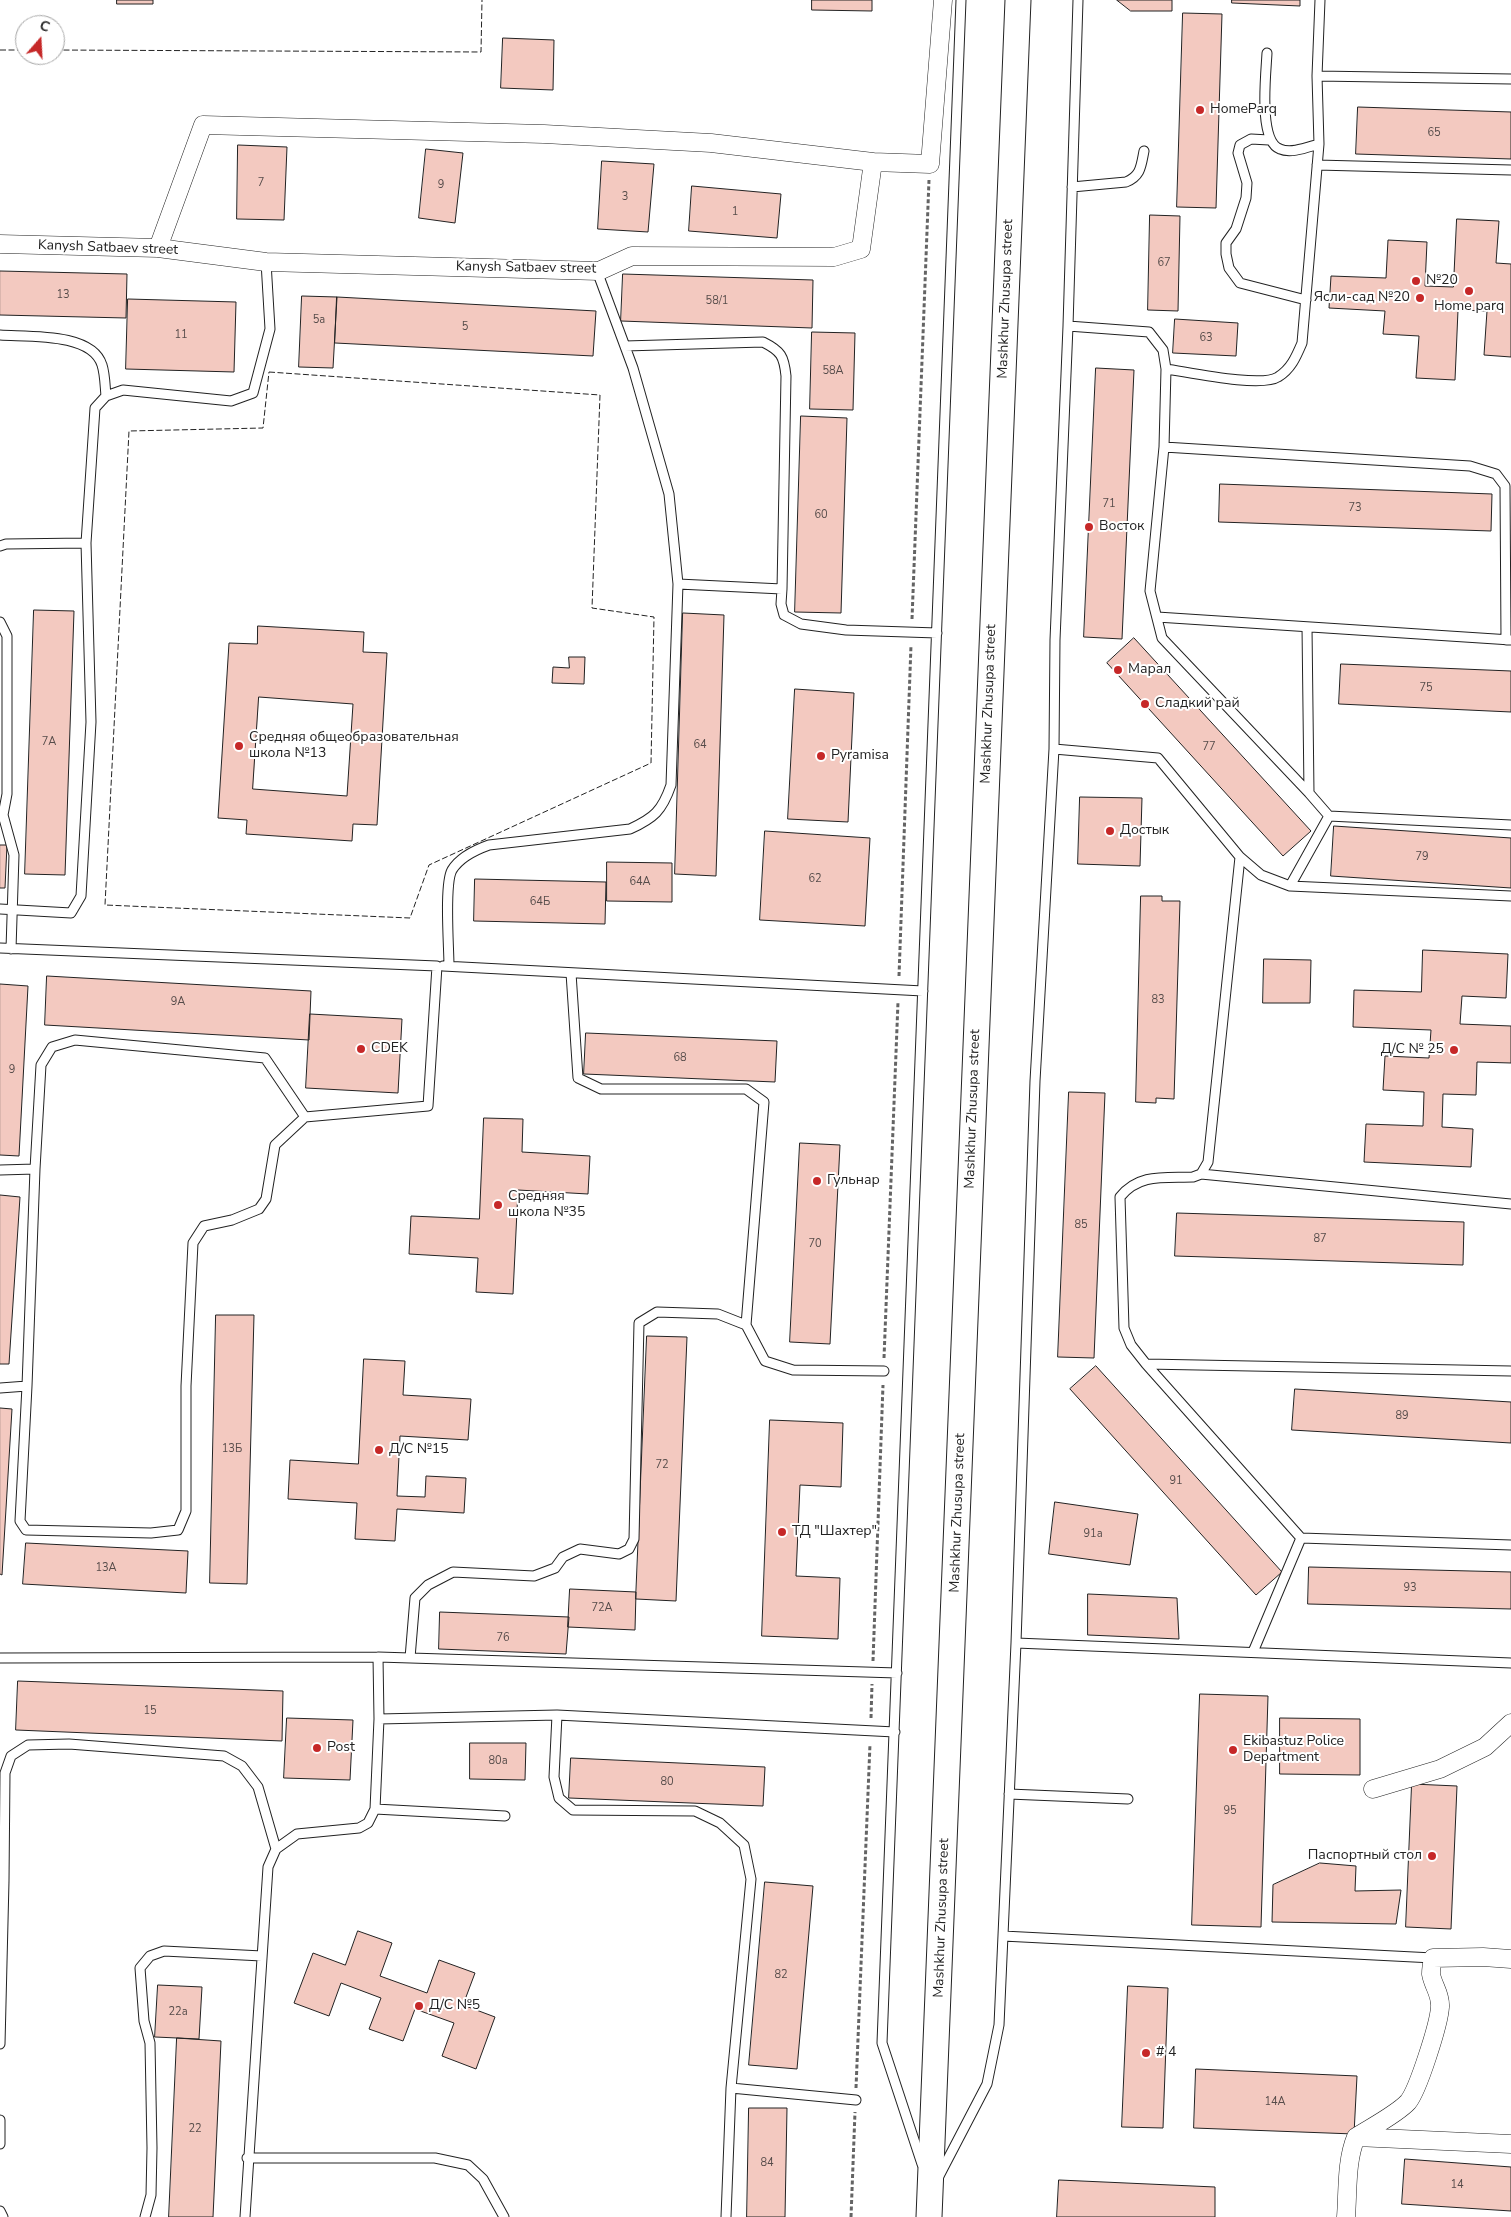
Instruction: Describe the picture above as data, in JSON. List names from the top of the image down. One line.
{"streets":{"main road":["Mashkhur Zhusupa street"],"street":["Kanysh Satbaev street"]},"places":["HomeParq","№20","Home parq","Ясли-сад №20","Восток","Марал","Сладкий рай","Средняя общеобразовательная школа №13","Pyramisa","Достык","CDEK","Д/С № 25","Гульнар","Средняя школа №35","Д/С №15","ТД \"Шахтер\"","Post","Ekibastuz Police Department","Паспортный стол","Д/С №5","# 4"],"house_numbers":["65","7","9","3","1","67","13","58/1","5а","5","11","63","58А","71","73","60","75","7А","64","77","79","62","64А","64Б","83","9А","68","9","85","87","70","89","13Б","72","91","91а","13А","93","72А","76","15","80а","80","95","82","22а","14А","22","84","14"],"north":"top"}
